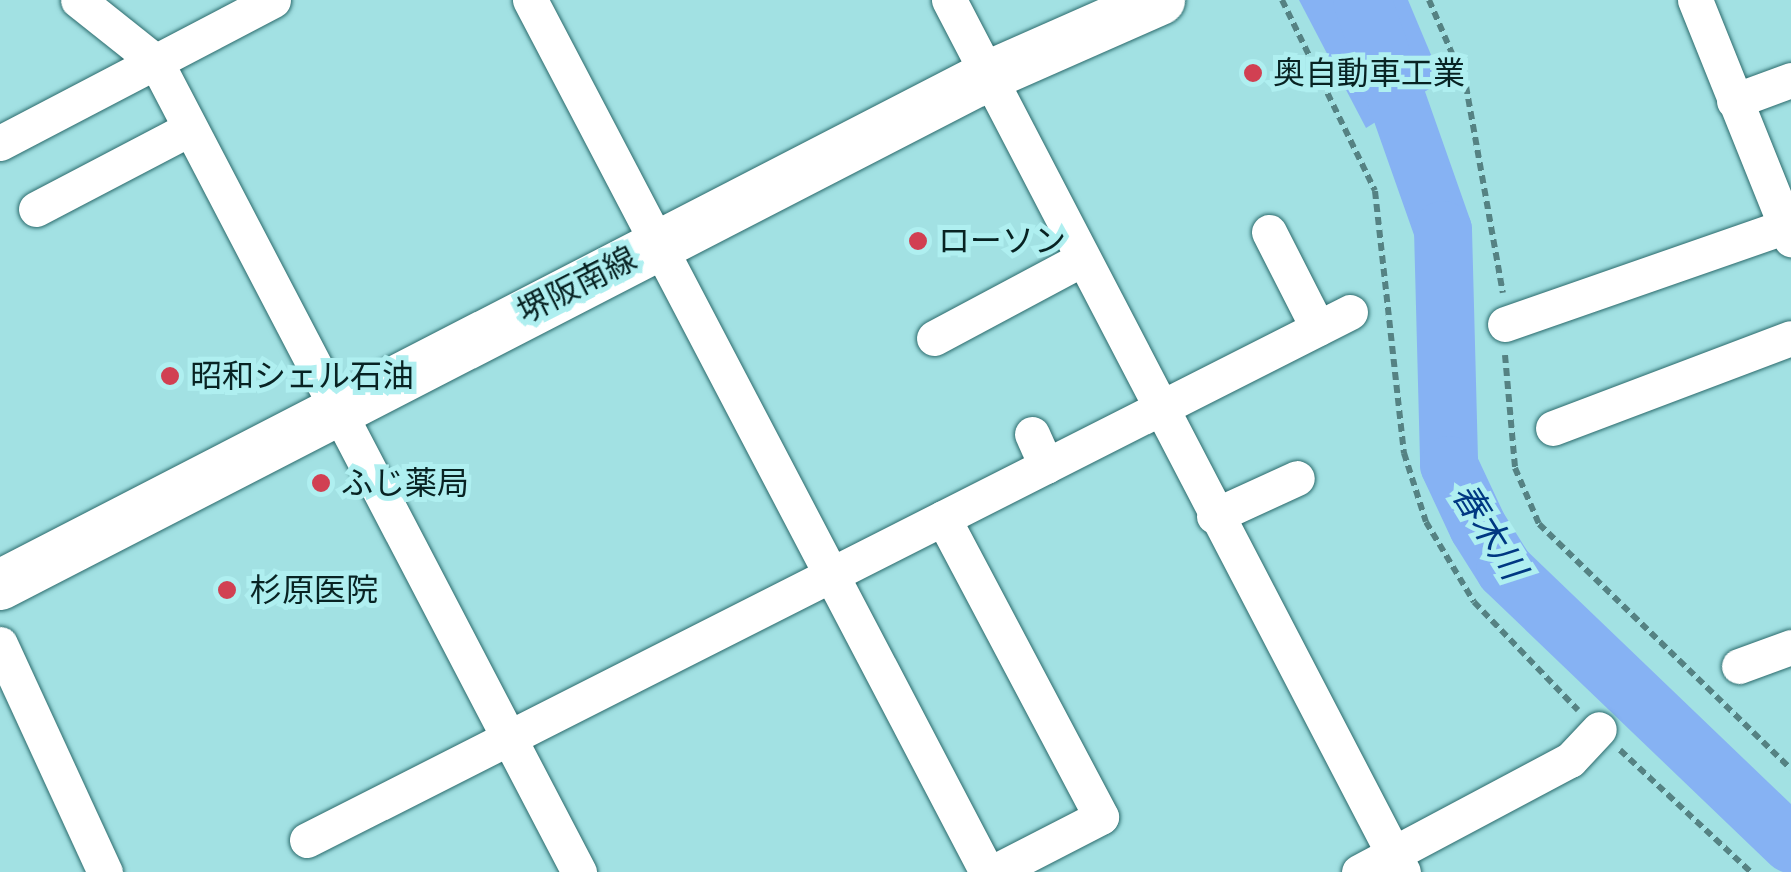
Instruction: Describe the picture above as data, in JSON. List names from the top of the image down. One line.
{"streets":{"main road":["堺阪南線"]},"water":["春木川"],"places":["奥自動車工業","ローソン","昭和シェル石油","ふじ薬局","杉原医院"]}
